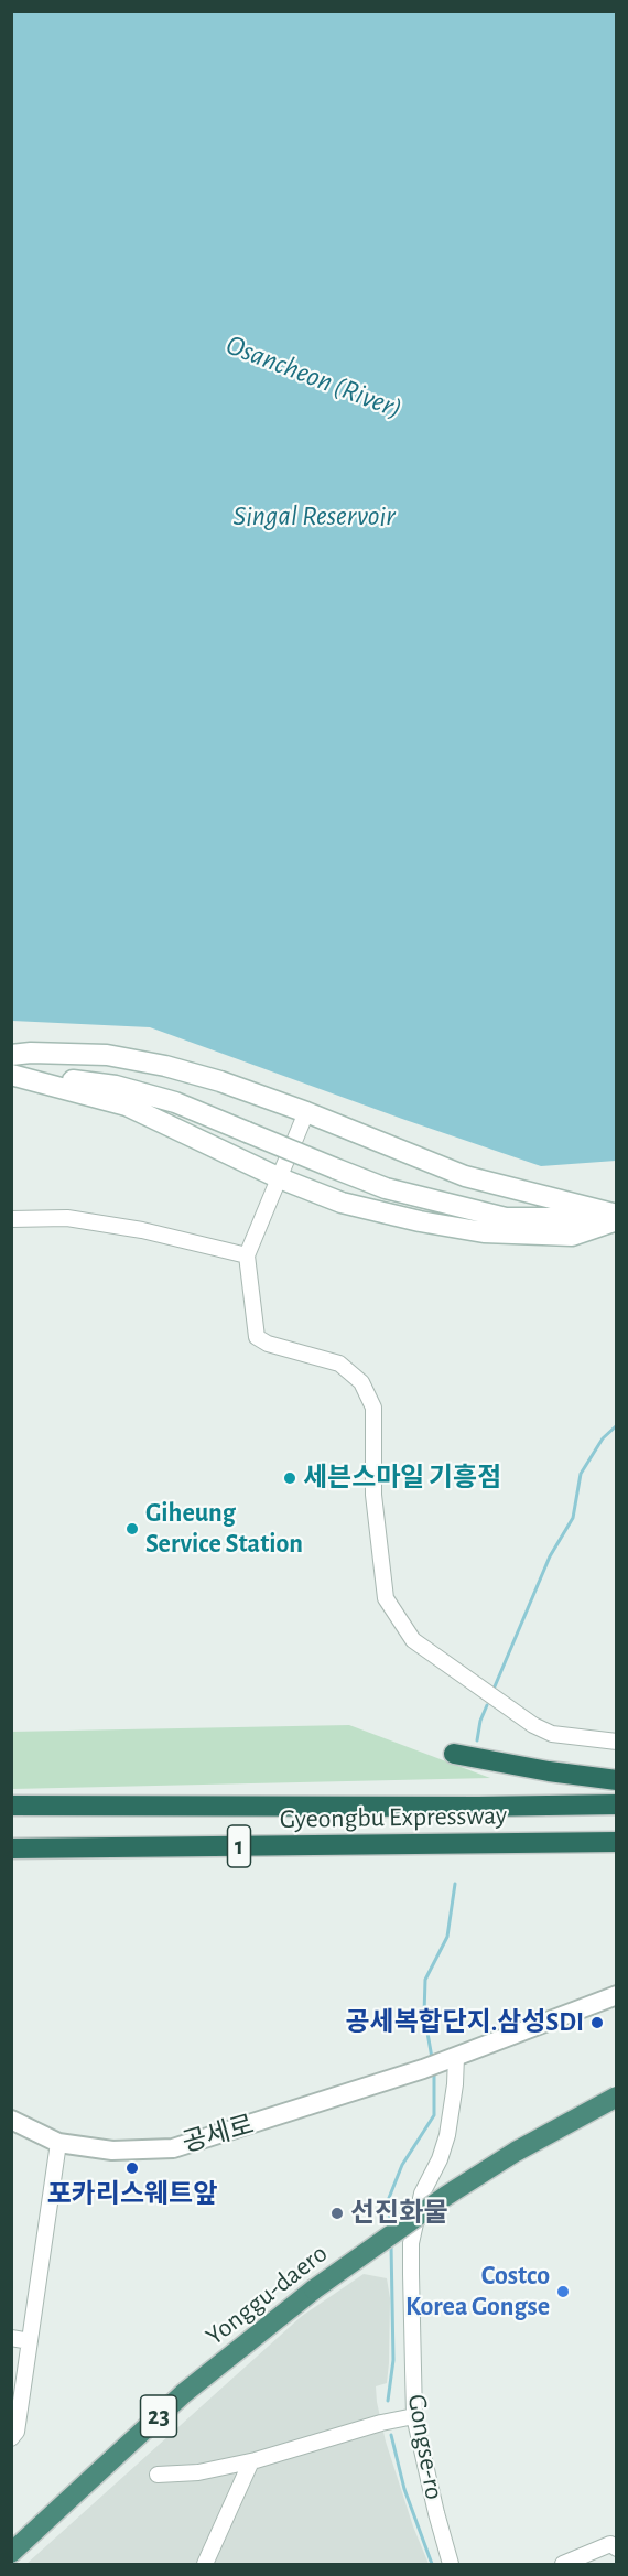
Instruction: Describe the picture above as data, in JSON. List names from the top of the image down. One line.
{"streets":{"highway":["Gyeongbu Expressway","1","Yonggu-daero","23"],"street":["공세로","Gongse-ro"]},"crossings":[["공세로","Gongse-ro"]],"water":["Osancheon (River)","Singal Reservoir"],"places":["세븐스마일 기흥점","Giheung Service Station","공세복합단지.삼성SDI","포카리스웨트앞","선진화물","Costco Korea Gongse"]}
